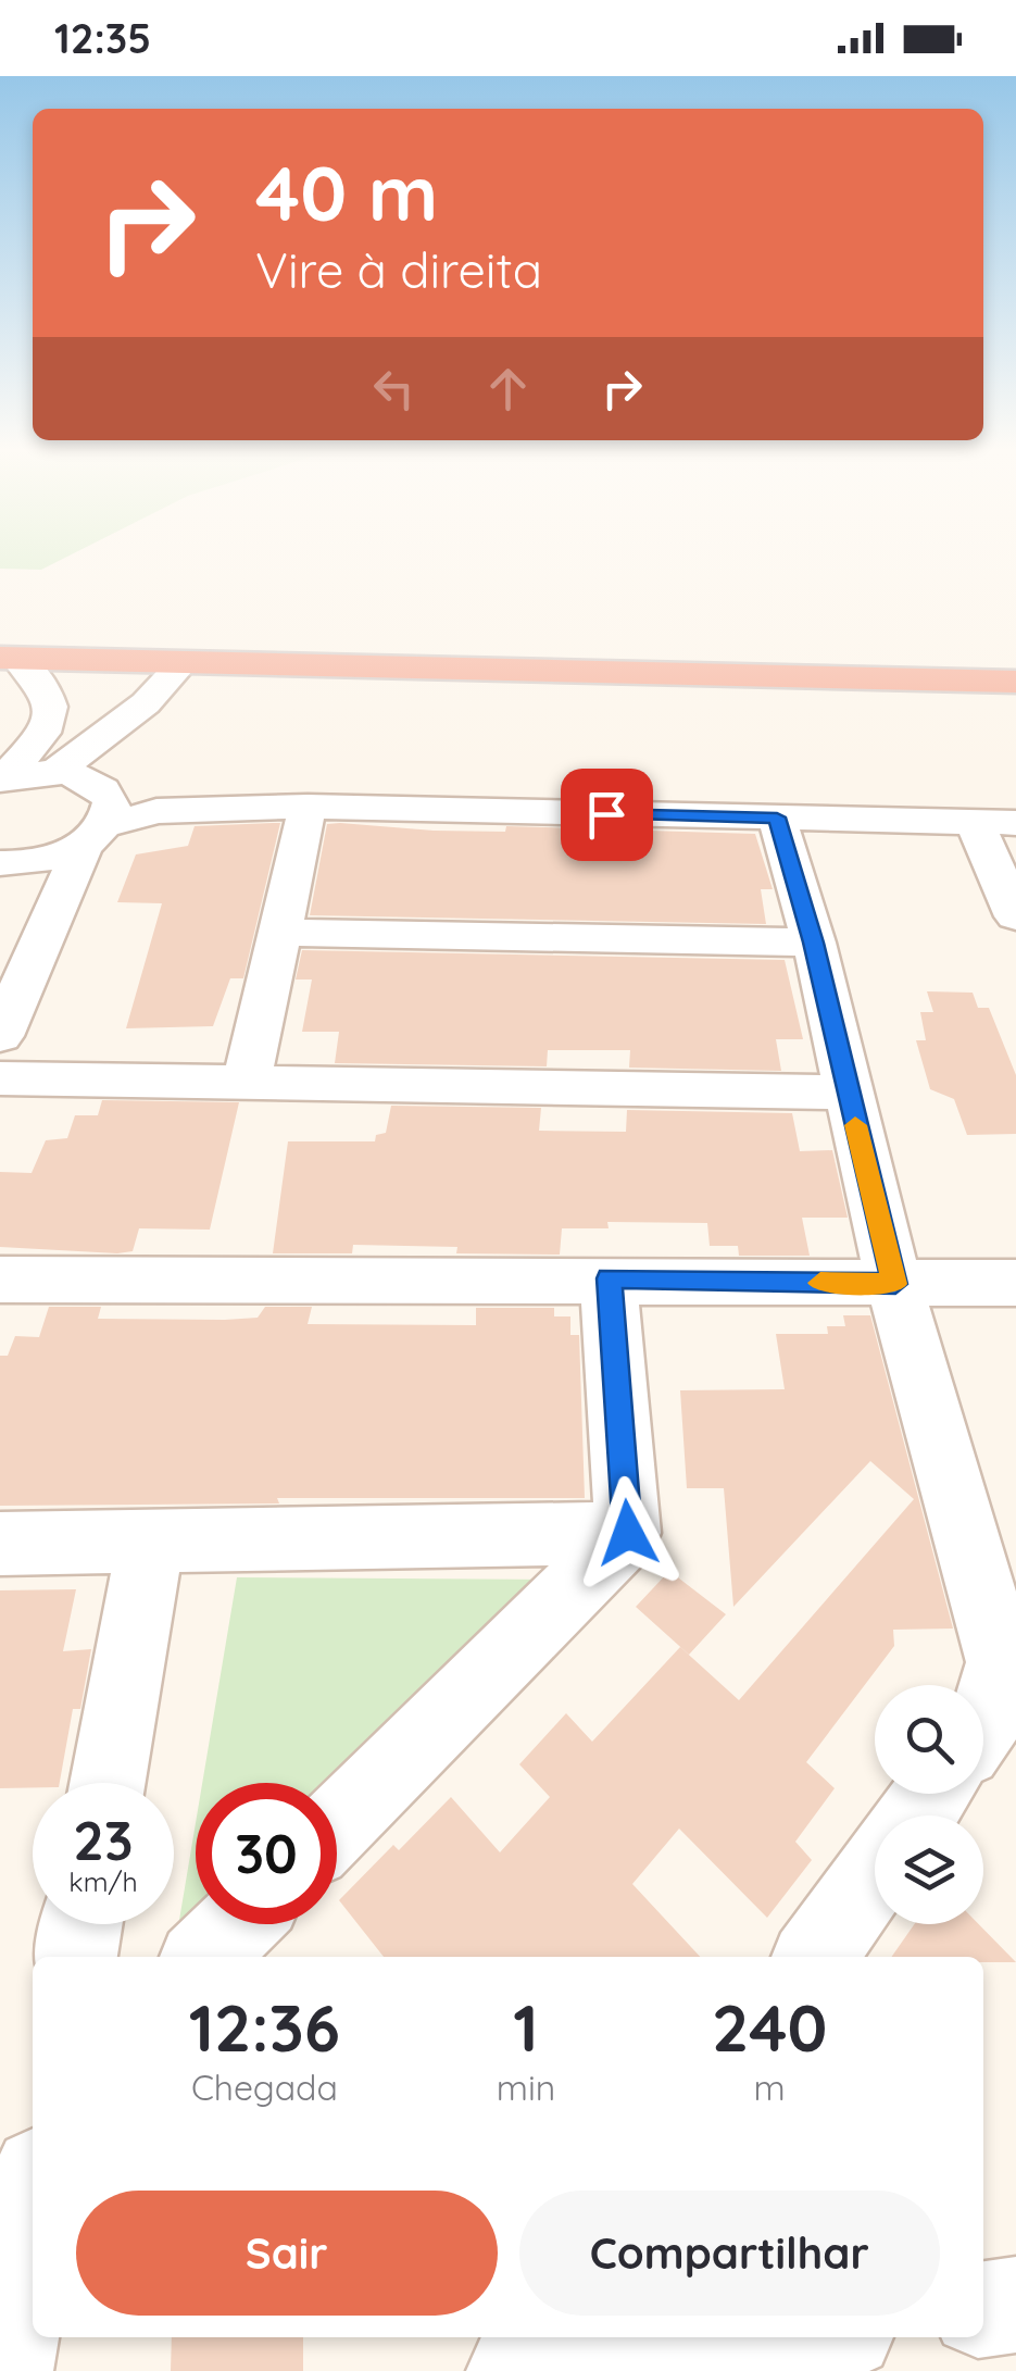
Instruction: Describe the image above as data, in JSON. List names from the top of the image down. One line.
{"page":{"status":"12:35","turn":["40 m","Vire à direita"],"speed":"23 km/h","limit":"30","eta":["12:36","Chegada","1","min","240","m"],"buttons":["Sair","Compartilhar"]}}
